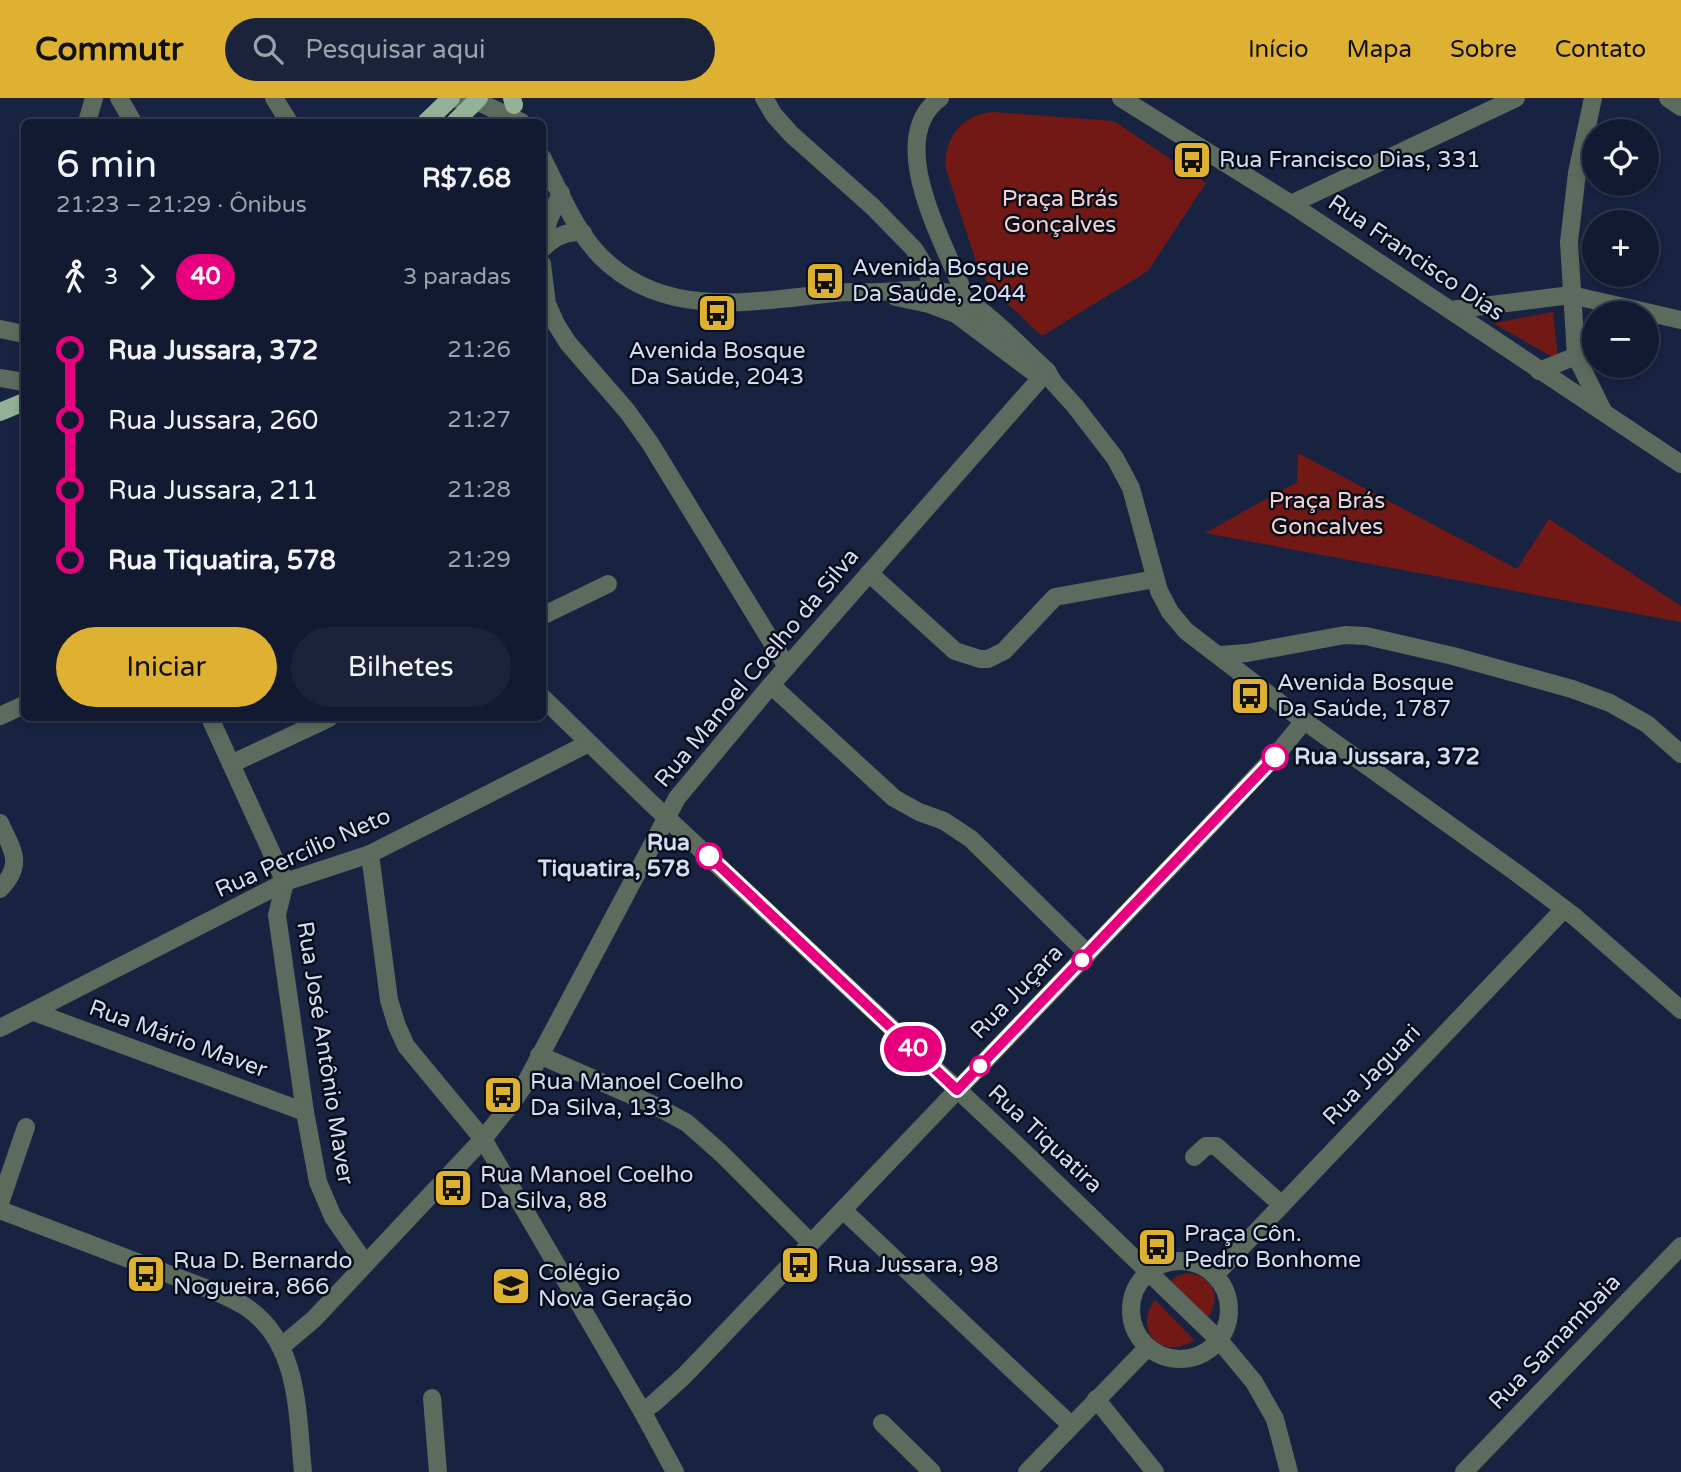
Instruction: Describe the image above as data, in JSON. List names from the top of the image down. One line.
{"streets":{"street":["Rua Francisco Dias","Rua Manoel Coelho da Silva","Rua Percílio Neto","Rua Juçara","Rua Mário Maver","Rua José Antônio Maver","Rua Jaguari","Rua Tiquatira","Rua Samambaia"]},"crossings":[["Rua Manoel Coelho da Silva","Rua José Antônio Maver"],["Rua Manoel Coelho da Silva","Rua Tiquatira"],["Rua Percílio Neto","Rua Mário Maver"],["Rua Percílio Neto","Rua José Antônio Maver"],["Rua Percílio Neto","Rua Tiquatira"],["Rua Juçara","Rua Tiquatira"],["Rua Mário Maver","Rua José Antônio Maver"]],"parks":["Praça Brás Gonçalves","Praça Brás Goncalves"],"places":{"bus stop":["Rua Francisco Dias, 331","Avenida Bosque Da Saúde, 2044","Avenida Bosque Da Saúde, 2043","Avenida Bosque Da Saúde, 1787","Rua Manoel Coelho Da Silva, 133","Rua Manoel Coelho Da Silva, 88","Praça Côn. Pedro Bonhome","Rua Jussara, 98","Rua D. Bernardo Nogueira, 866"],"other":["Rua Jussara, 372","Rua Tiquatira, 578"],"school or university":["Colégio Nova Geração"]},"lines":["bus line 40"],"page":{"header":"Commutr","search":"Pesquisar aqui","nav":["Início","Mapa","Sobre","Contato"],"on_map":"40","map_buttons":["+","−"],"heading":["6 min","21:23 – 21:29 · Ônibus","R$7.68"],"legs":["3","40","3 paradas"],"list":[{"name":"Rua Jussara, 372","value":"21:26"},{"name":"Rua Jussara, 260","value":"21:27"},{"name":"Rua Jussara, 211","value":"21:28"},{"name":"Rua Tiquatira, 578","value":"21:29"}],"buttons":["Iniciar","Bilhetes"]}}
